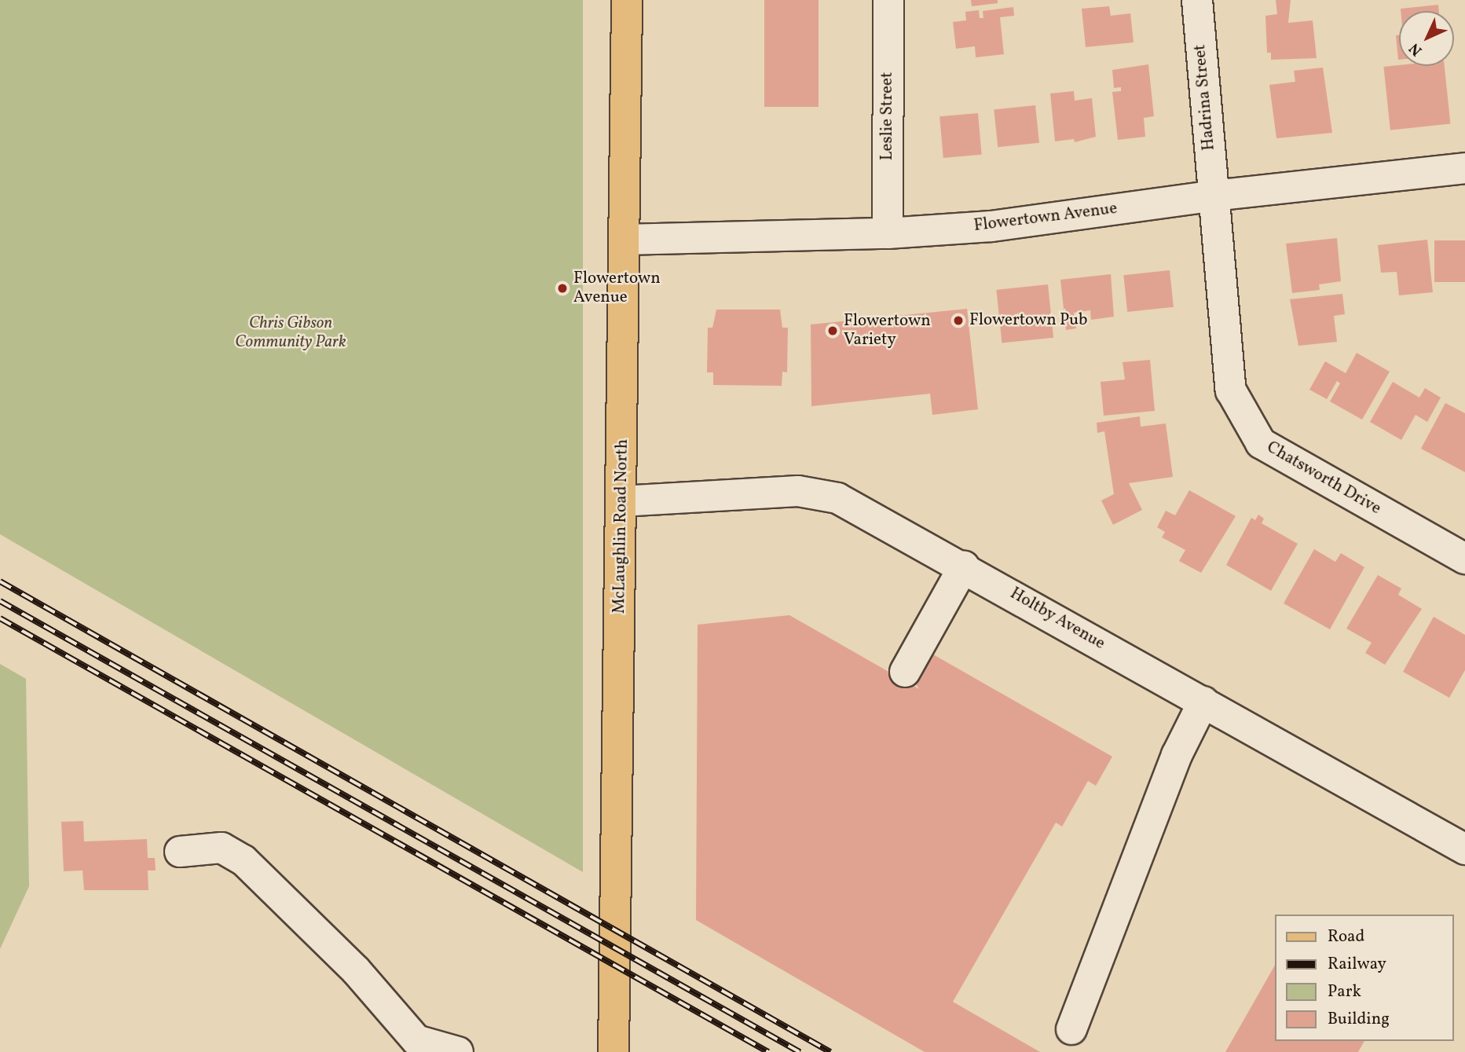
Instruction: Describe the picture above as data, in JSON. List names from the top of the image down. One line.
{"streets":{"main road":["McLaughlin Road North"],"street":["Hadrina Street","Leslie Street","Flowertown Avenue","Chatsworth Drive","Holtby Avenue"]},"crossings":[["Hadrina Street","Flowertown Avenue"],["Hadrina Street","Chatsworth Drive"],["Leslie Street","Flowertown Avenue"],["Flowertown Avenue","Chatsworth Drive"],["Flowertown Avenue","McLaughlin Road North"],["McLaughlin Road North","Holtby Avenue"]],"parks":["Chris Gibson Community Park"],"places":["Flowertown Avenue","Flowertown Pub","Flowertown Variety"],"legend":["Road","Railway","Park","Building"],"north":"bottom left"}
